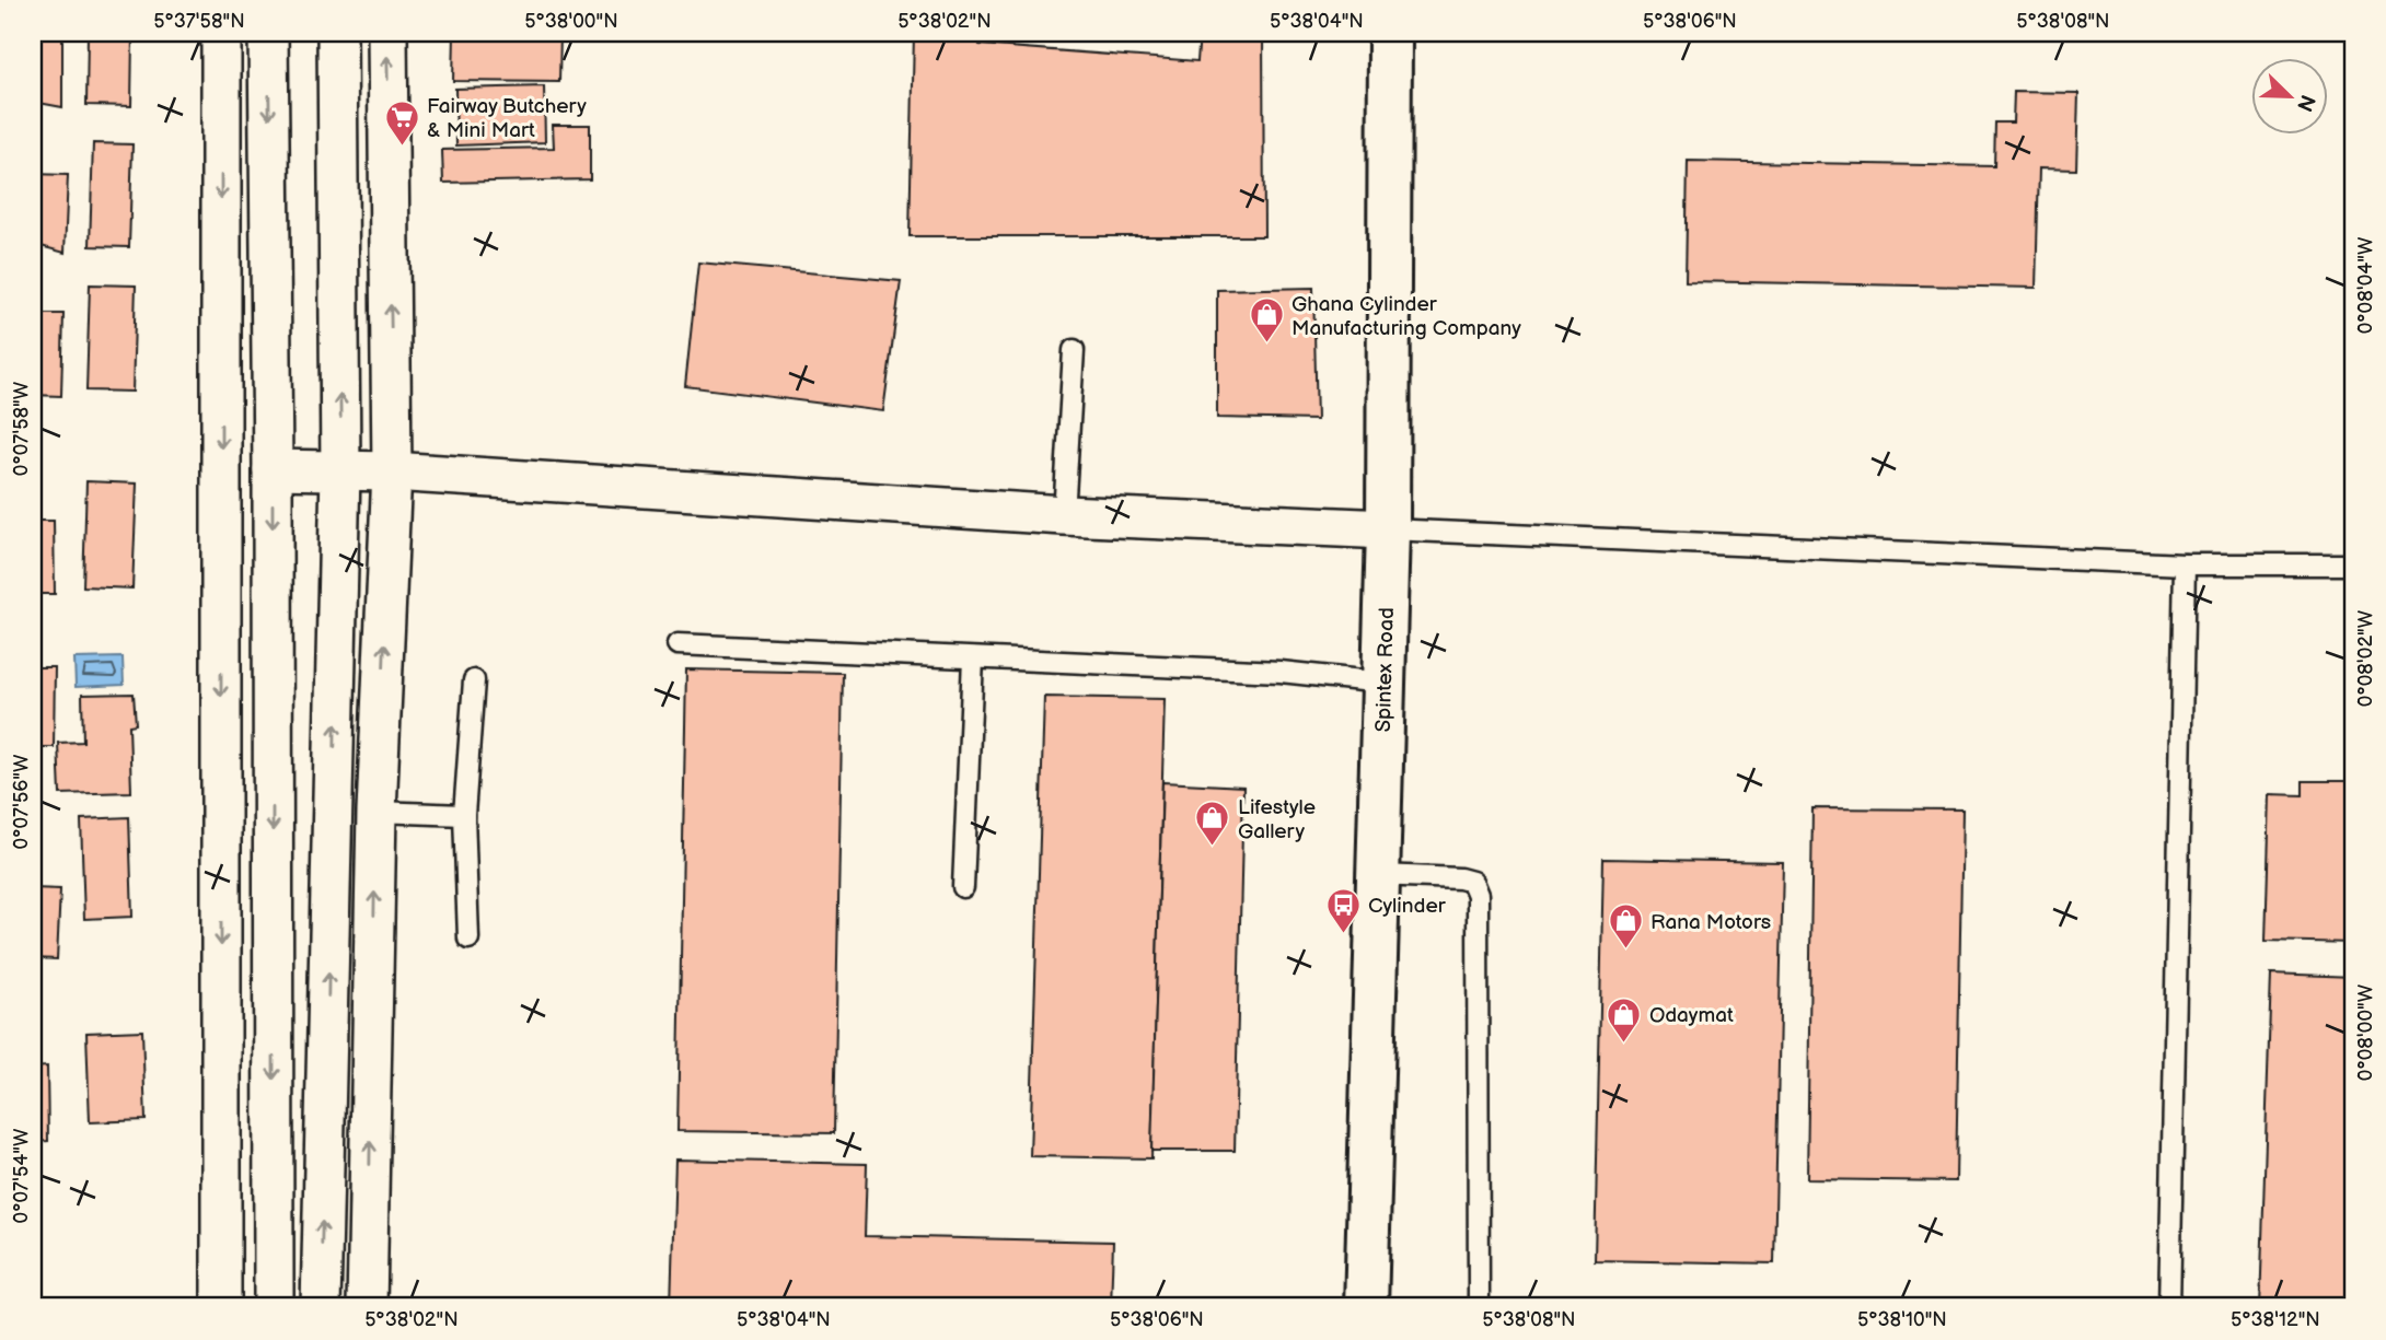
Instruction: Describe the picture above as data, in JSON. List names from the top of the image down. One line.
{"streets":{"main road":["Spintex Road"]},"places":{"supermarket":["Fairway Butchery & Mini Mart"],"shop":["Ghana Cylinder Manufacturing Company","Lifestyle Gallery","Rana Motors","Odaymat"],"bus stop":["Cylinder"]},"north":"bottom right","coordinates":["5°37'58\"N","5°38'00\"N","5°38'02\"N","5°38'04\"N","5°38'06\"N","5°38'08\"N","0°08'04\"W","0°07'58\"W","0°08'02\"W","0°07'56\"W","0°08'00\"W","0°07'54\"W","5°38'10\"N","5°38'12\"N"]}
